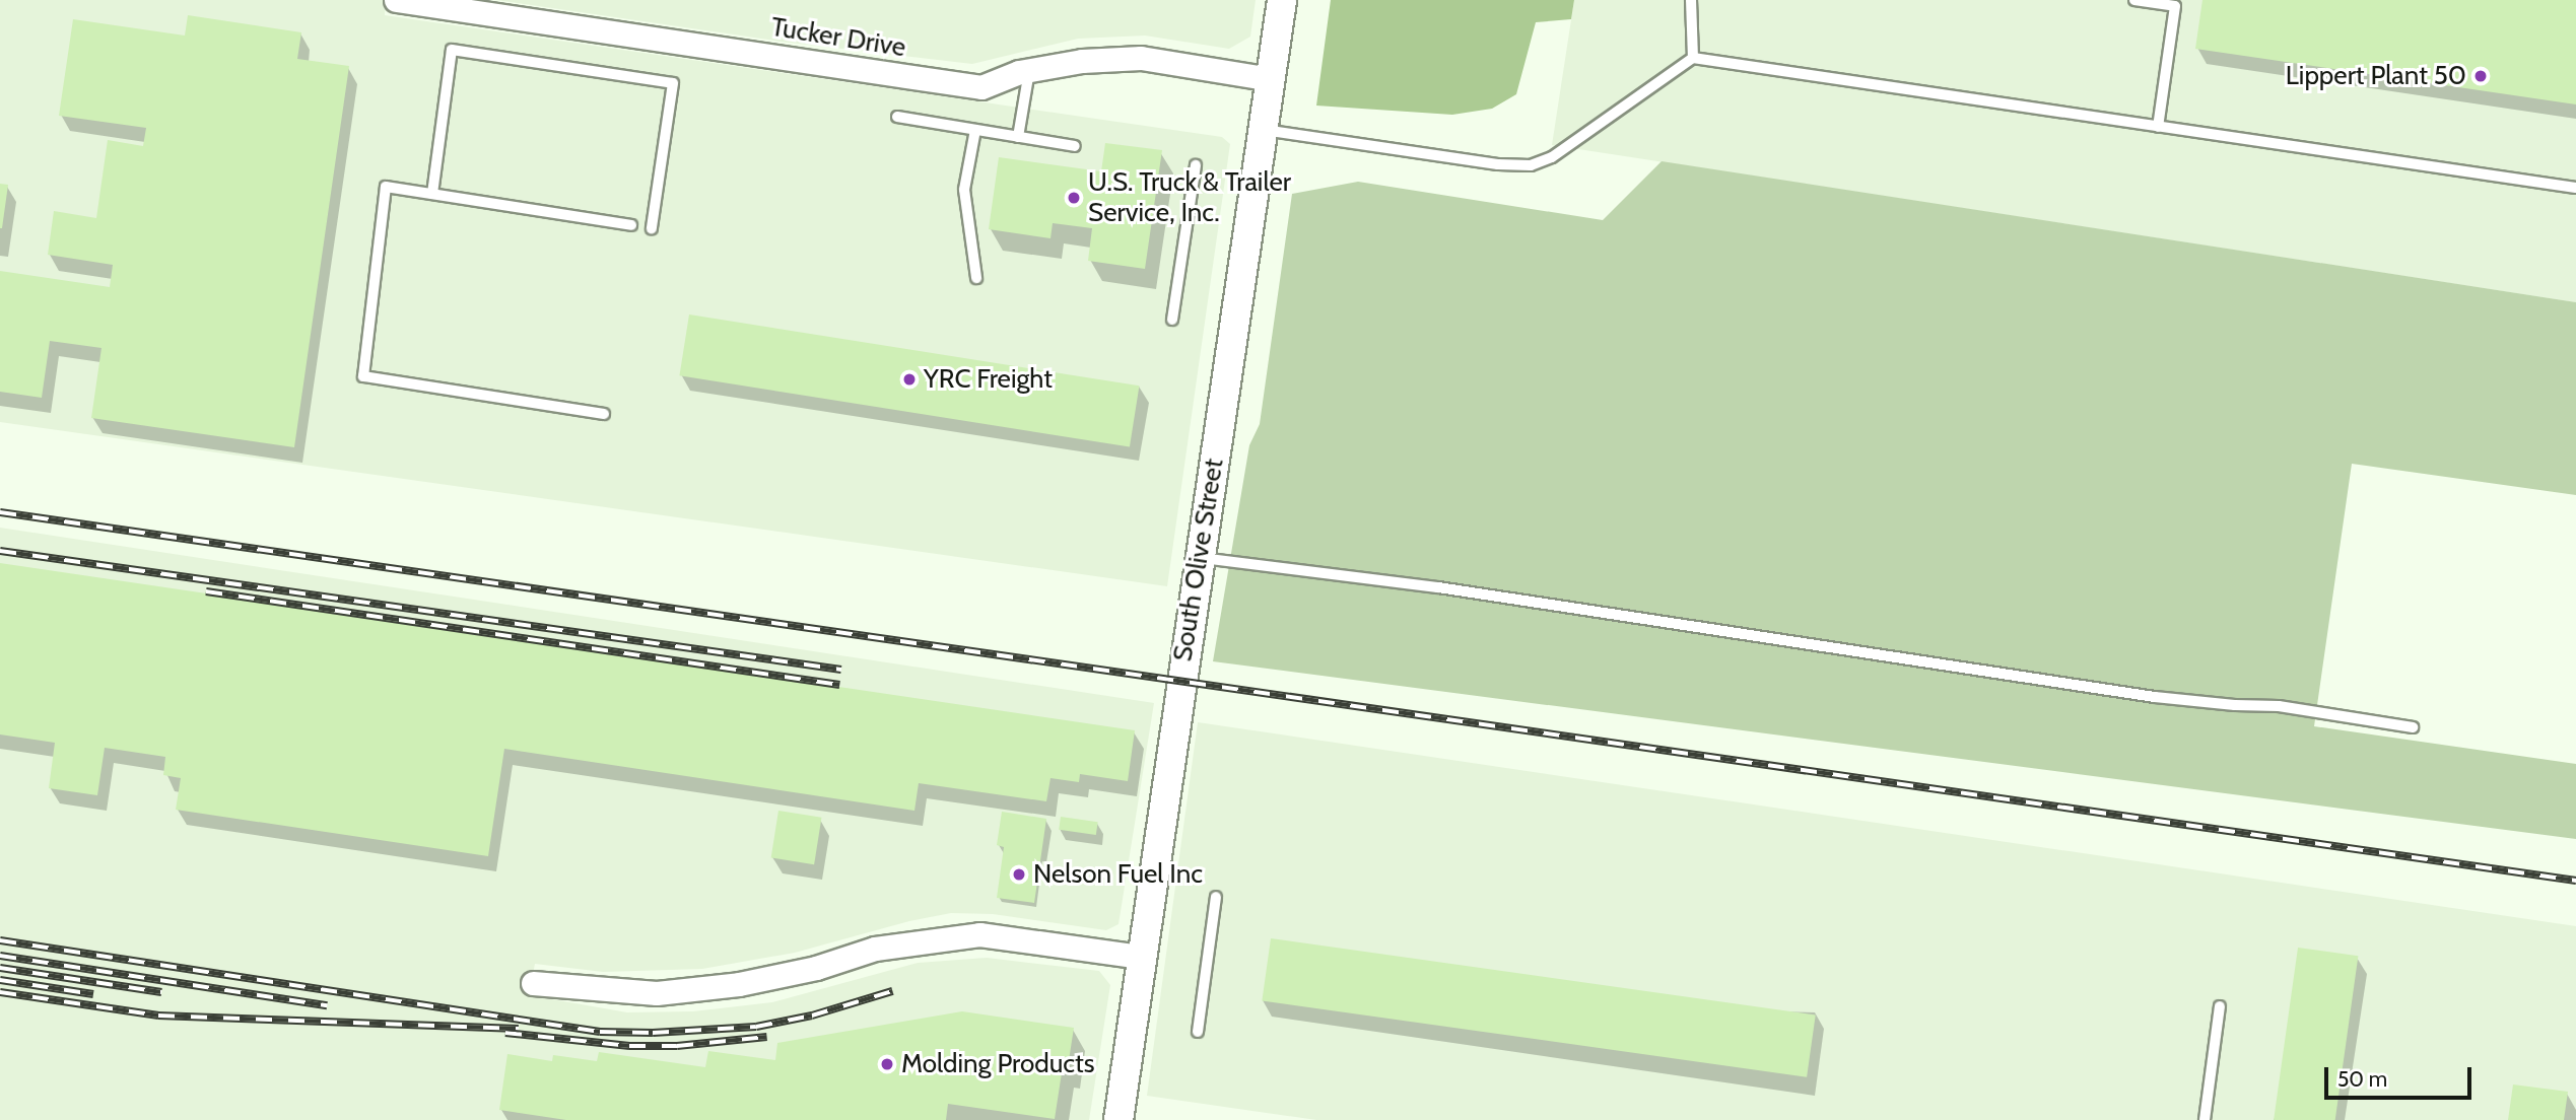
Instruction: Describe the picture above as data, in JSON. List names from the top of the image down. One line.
{"streets":{"street":["Tucker Drive","South Olive Street"]},"crossings":[["Tucker Drive","South Olive Street"]],"places":["Lippert Plant 50","U.S. Truck & Trailer Service, Inc.","YRC Freight","Nelson Fuel Inc","Molding Products"],"scale_bar":"50 m"}
